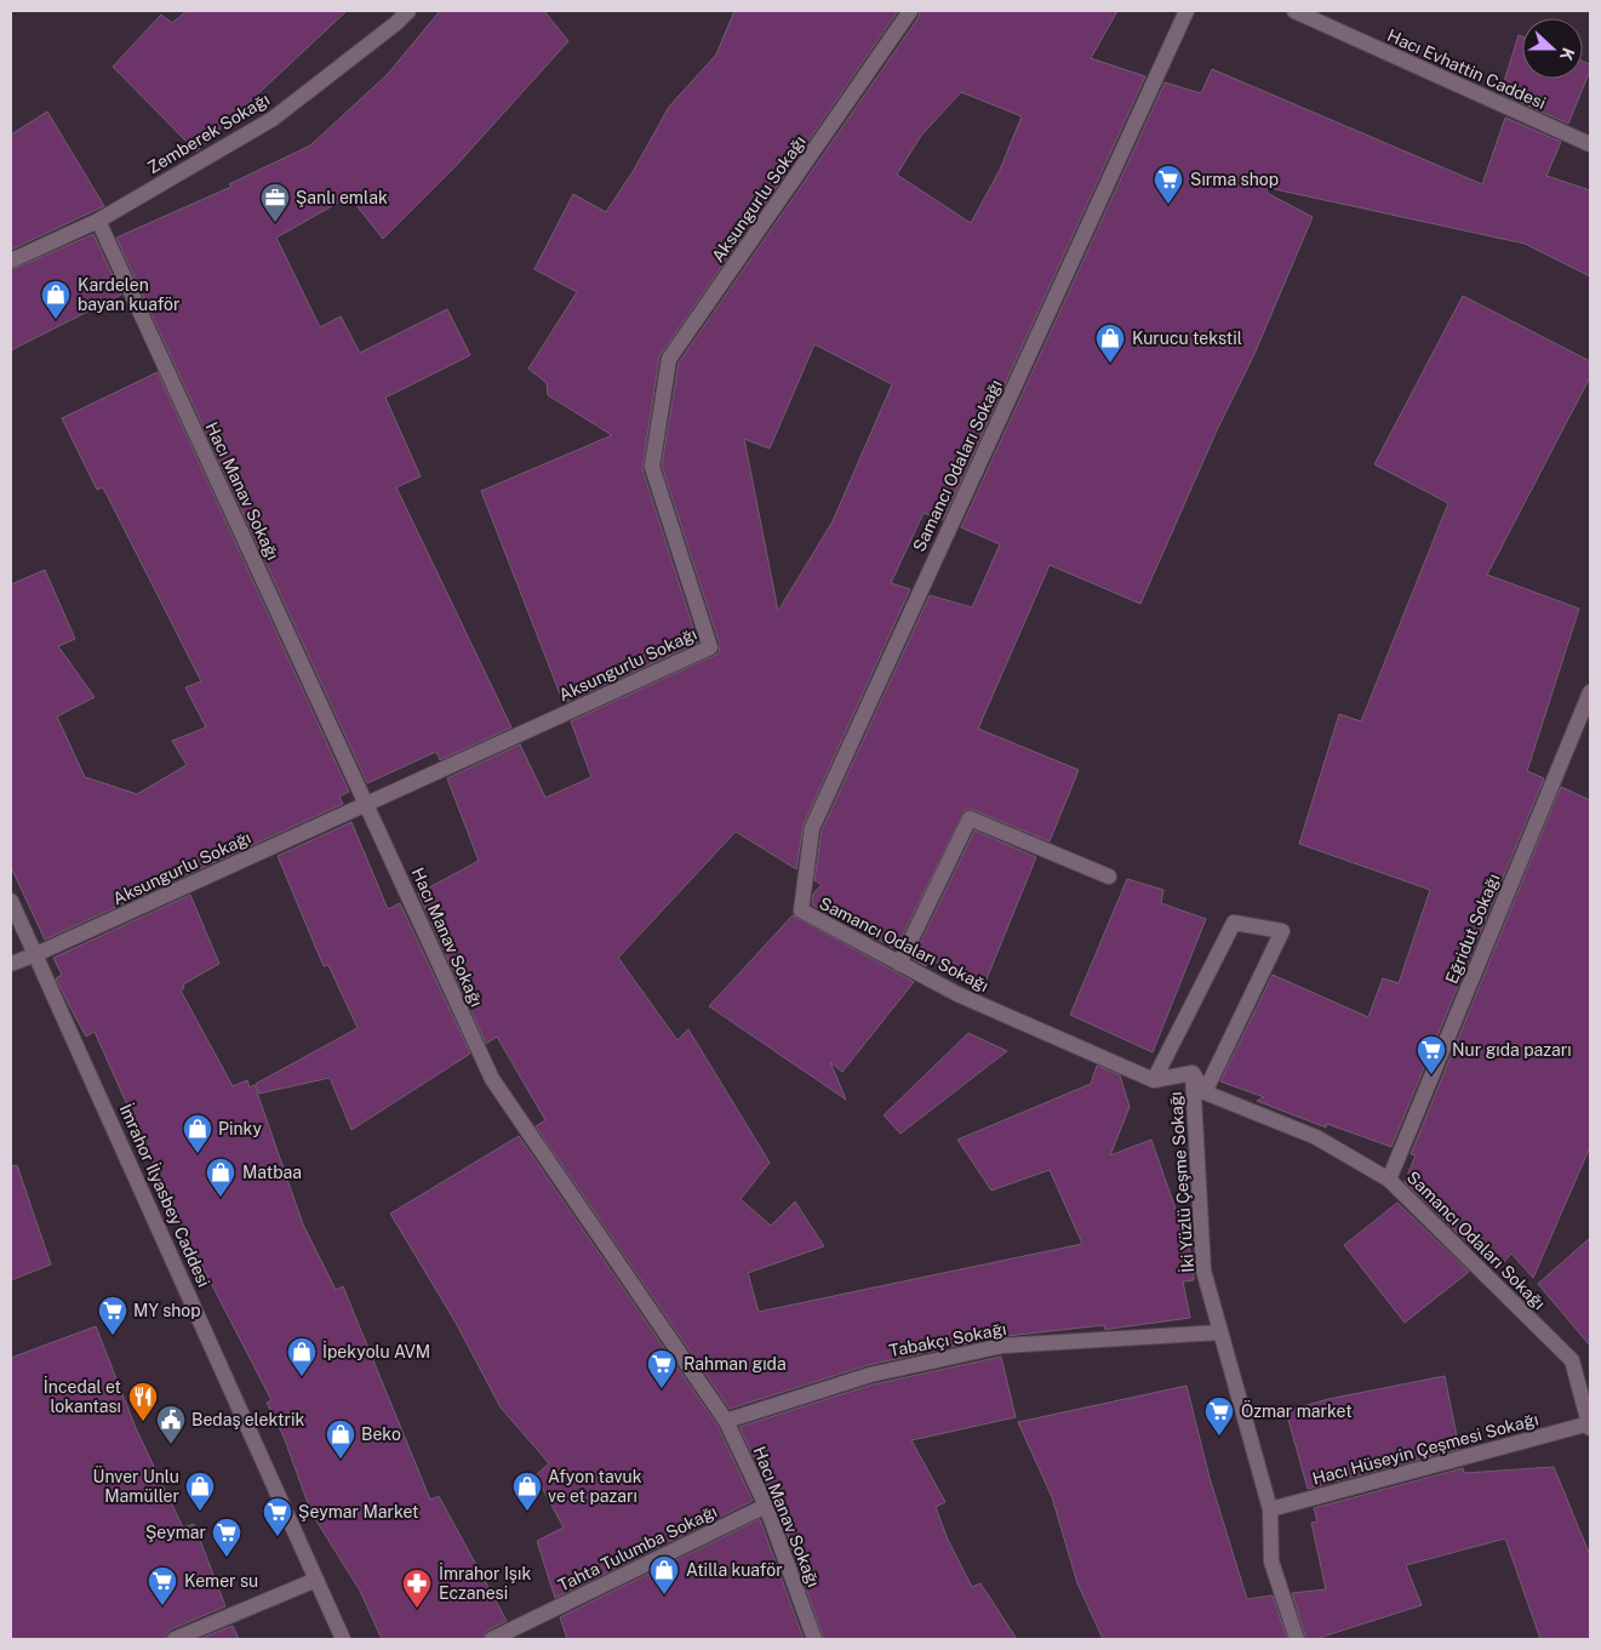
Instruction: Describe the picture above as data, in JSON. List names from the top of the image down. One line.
{"streets":{"street":["Hacı Evhattin Caddesi","Zemberek Sokağı","Aksungurlu Sokağı","Samancı Odaları Sokağı","Hacı Manav Sokağı","Eğridut Sokağı","İki Yüzlü Çeşme Sokağı","İmrahor İlyasbey Caddesi","Tabakçı Sokağı","Hacı Hüseyin Çeşmesi Sokağı","Tahta Tulumba Sokağı"]},"crossings":[["Zemberek Sokağı","Hacı Manav Sokağı"],["Aksungurlu Sokağı","Hacı Manav Sokağı"],["Aksungurlu Sokağı","İmrahor İlyasbey Caddesi"],["Samancı Odaları Sokağı","Eğridut Sokağı"],["Samancı Odaları Sokağı","Hacı Hüseyin Çeşmesi Sokağı"],["Hacı Manav Sokağı","Tabakçı Sokağı"],["Hacı Manav Sokağı","Tahta Tulumba Sokağı"],["İki Yüzlü Çeşme Sokağı","Tabakçı Sokağı"],["İki Yüzlü Çeşme Sokağı","Hacı Hüseyin Çeşmesi Sokağı"]],"places":{"supermarket":["Sırma shop","Nur gıda pazarı","MY shop","Rahman gıda","Özmar market","Şeymar Market","Şeymar","Kemer su"],"office":["Şanlı emlak"],"shop":["Kardelen bayan kuaför","Kurucu tekstil","Pinky","Matbaa","İpekyolu AVM","Beko","Ünver Unlu Mamüller","Afyon tavuk ve et pazarı","Atilla kuaför"],"restaurant":["İncedal et lokantası"],"public building":["Bedaş elektrik"],"pharmacy":["İmrahor Işık Eczanesi"]},"north":"right"}
